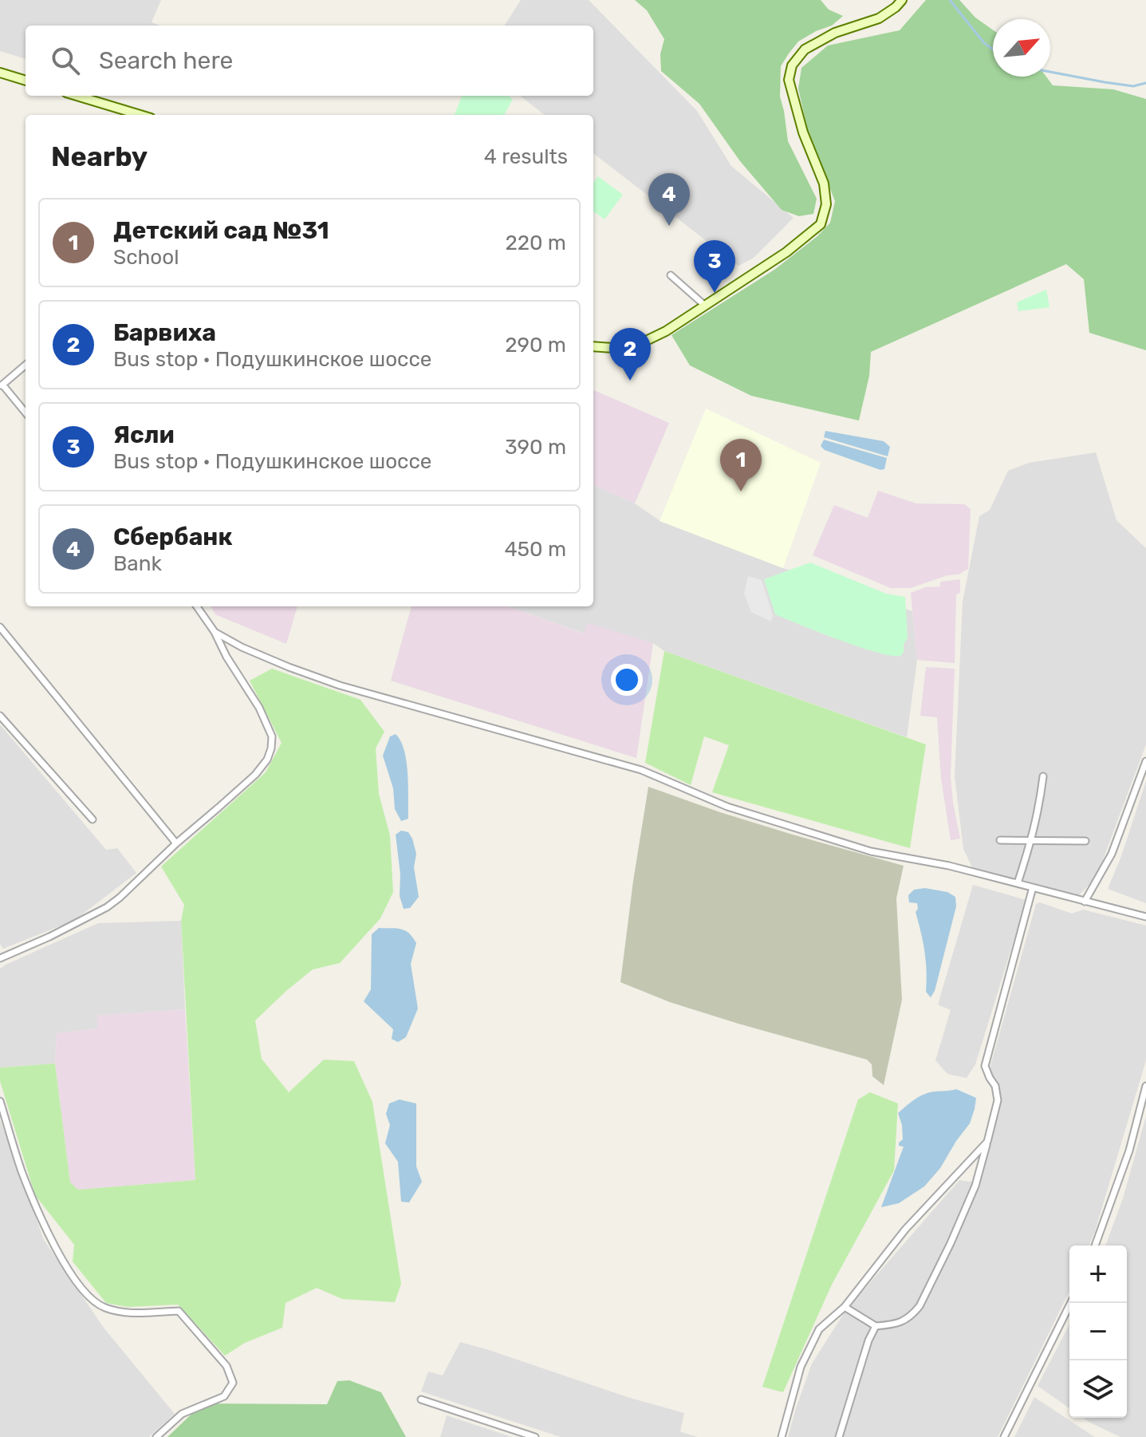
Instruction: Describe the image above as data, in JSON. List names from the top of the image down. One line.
{"north":"top right","page":{"search":"Search here","heading":["Nearby","4 results"],"pins":["4","3","2","1"],"list":[{"mark":"1","name":"Детский сад №31","note":"School","value":"220 m"},{"mark":"2","name":"Барвиха","note":"Bus stop · Подушкинское шоссе","value":"290 m"},{"mark":"3","name":"Ясли","note":"Bus stop · Подушкинское шоссе","value":"390 m"},{"mark":"4","name":"Сбербанк","note":"Bank","value":"450 m"}],"map_buttons":["+","−"]}}
